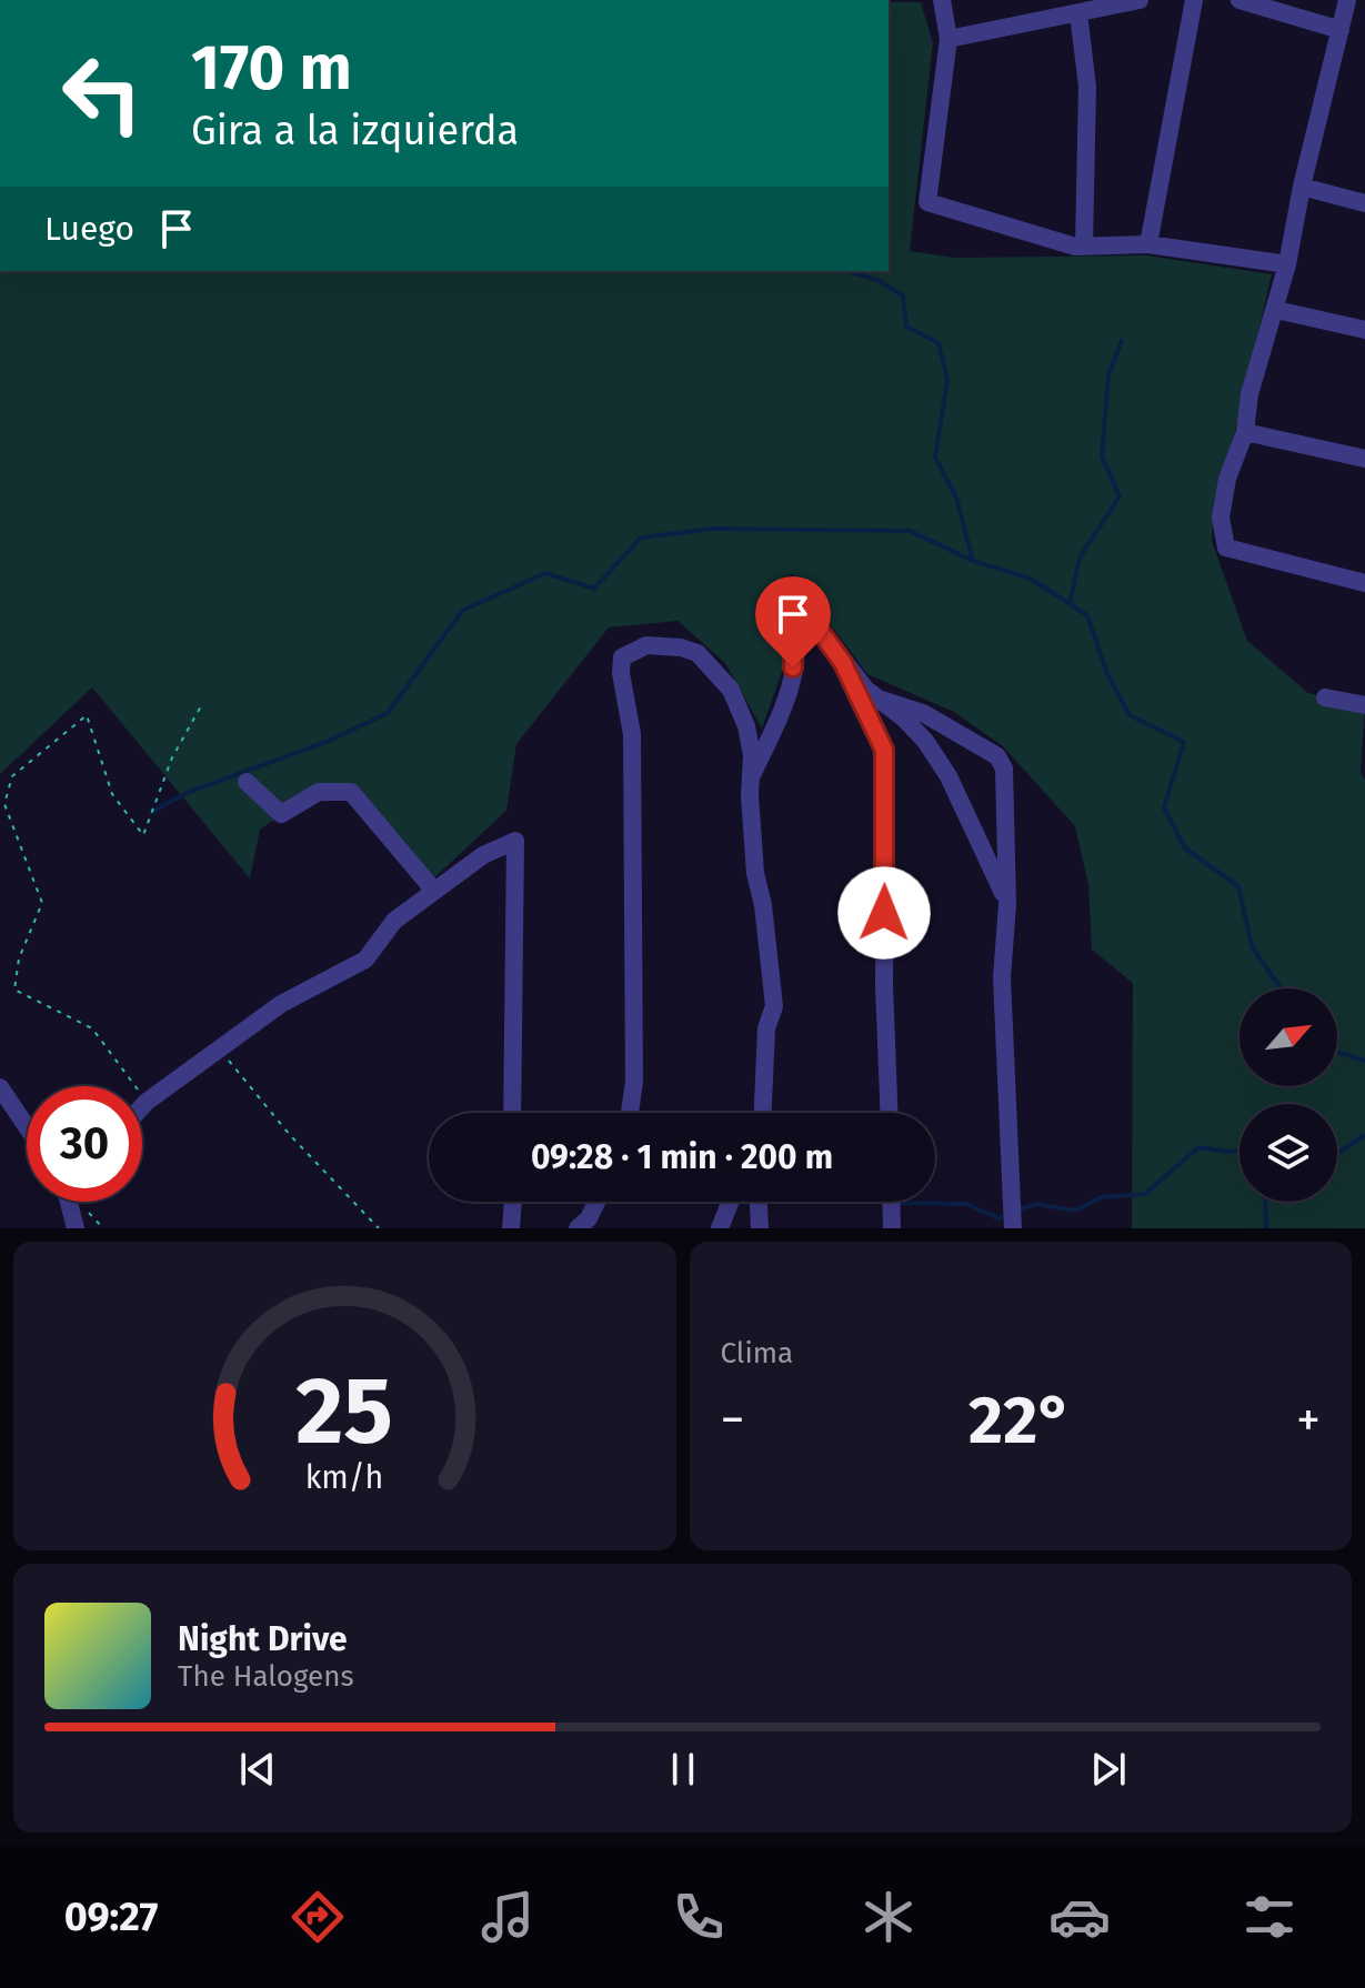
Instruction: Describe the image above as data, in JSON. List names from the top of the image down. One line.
{"north":"top right","page":{"turn":["170 m","Gira a la izquierda"],"then":"Luego","limit":"30","trip":"09:28 · 1 min · 200 m","tile":"Clima","heat":["−","22°","+"],"song":["Night Drive","The Halogens"],"tabs":"09:27","gauge":["25","km/h"]}}
